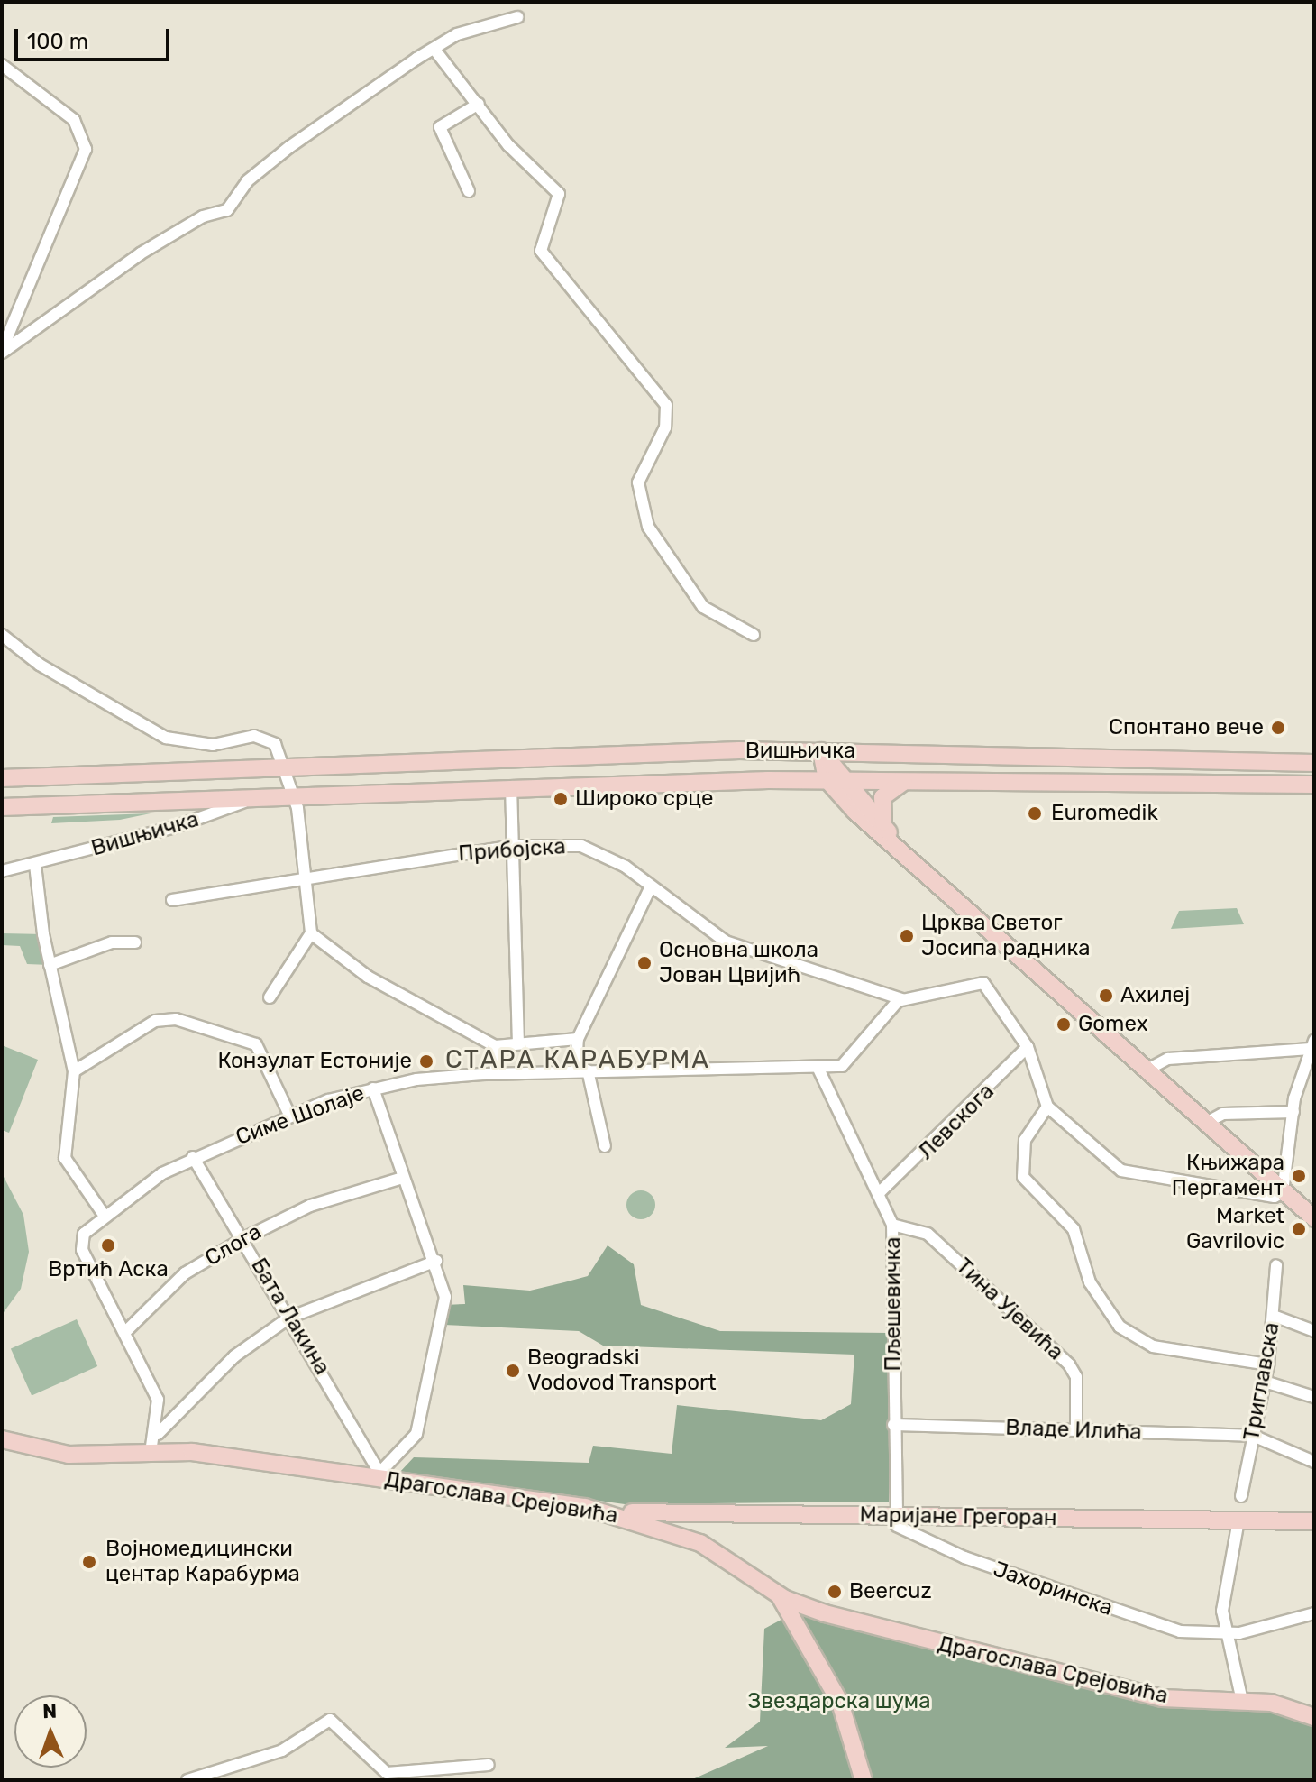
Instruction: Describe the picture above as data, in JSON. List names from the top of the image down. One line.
{"streets":{"main road":["Вишњичка","Драгослава Срејовића","Маријане Грегоран"],"street":["Прибојска","Симе Шолаје","Левскога","Слога","Пљешевичка","Тина Ујевића","Бата Лакина","Триглавска","Владе Илића","Јахоринска"]},"crossings":[["Прибојска","Симе Шолаје"],["Симе Шолаје","Слога"],["Симе Шолаје","Пљешевичка"],["Симе Шолаје","Бата Лакина"],["Левскога","Пљешевичка"],["Слога","Бата Лакина"],["Пљешевичка","Тина Ујевића"],["Пљешевичка","Владе Илића"],["Пљешевичка","Маријане Грегоран"],["Пљешевичка","Јахоринска"],["Тина Ујевића","Владе Илића"],["Бата Лакина","Драгослава Срејовића"],["Триглавска","Владе Илића"],["Драгослава Срејовића","Маријане Грегоран"],["Маријане Грегоран","Јахоринска"]],"districts":["СТАРА КАРАБУРМА"],"parks":["Звездарска шума"],"places":["Спонтано вече","Широко срце","Euromedik","Црква Светог Јосипа радника","Основна школа Јован Цвијић","Ахилеј","Gomex","Конзулат Естоније","Књижара Пергамент","Market Gavrilovic","Вртић Аска","Beogradski Vodovod Transport","Војномедицински центар Карабурма","Beercuz"],"scale_bar":"100 m","north":"top"}
